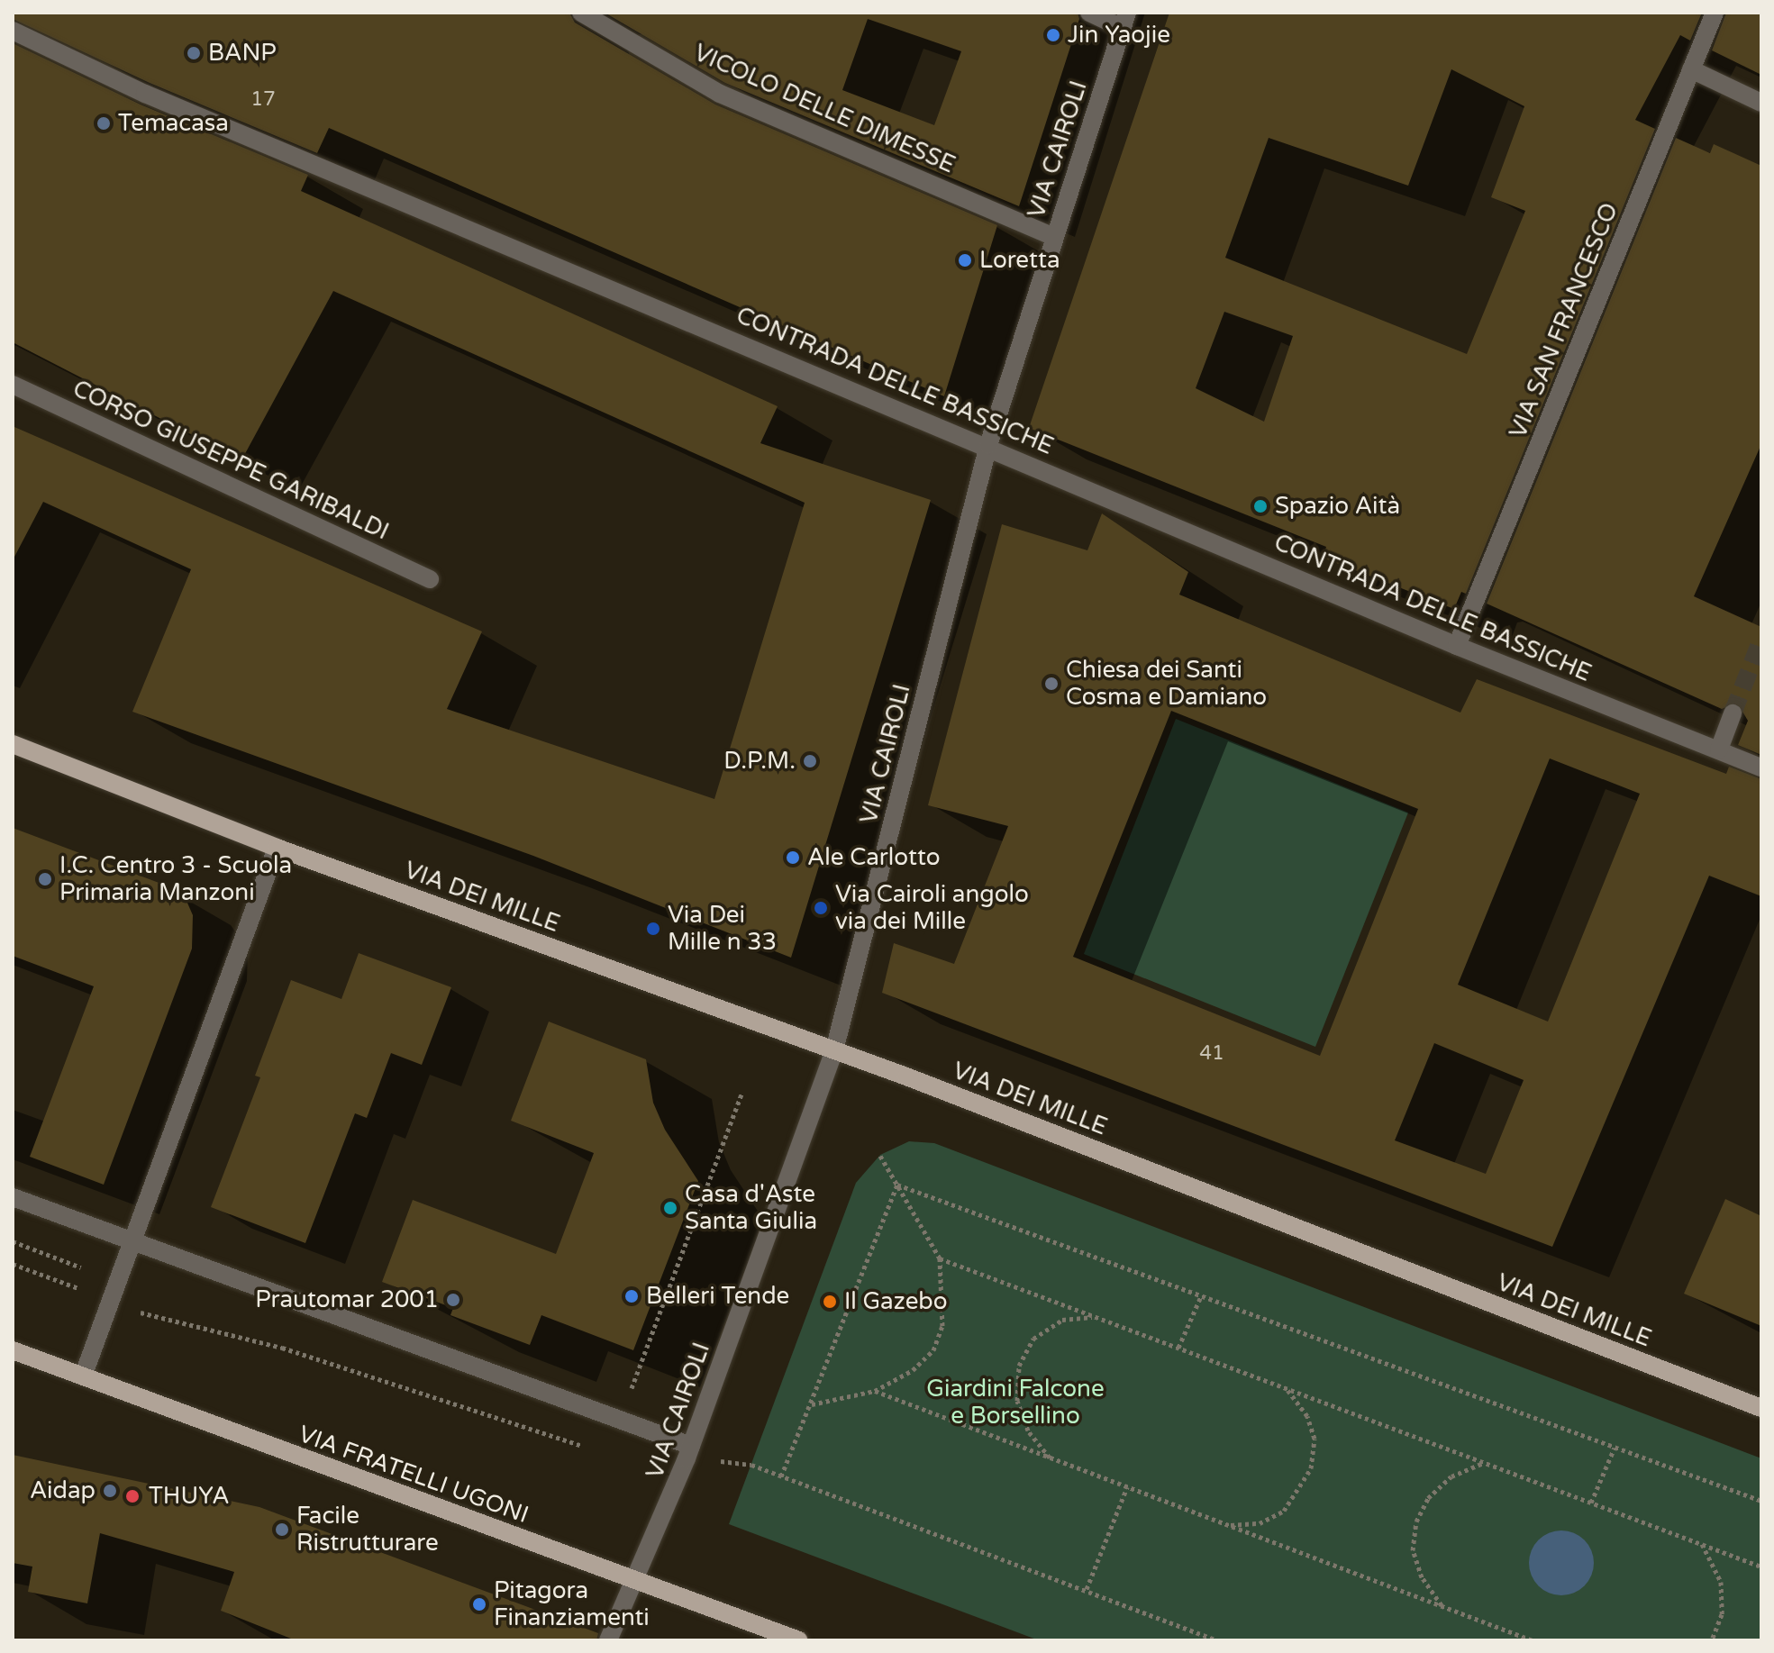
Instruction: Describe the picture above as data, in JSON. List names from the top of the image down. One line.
{"streets":{"main road":["VIA DEI MILLE","VIA FRATELLI UGONI"],"street":["VICOLO DELLE DIMESSE","VIA CAIROLI","VIA SAN FRANCESCO","CONTRADA DELLE BASSICHE","CORSO GIUSEPPE GARIBALDI"]},"crossings":[["VICOLO DELLE DIMESSE","VIA CAIROLI"],["VIA CAIROLI","CONTRADA DELLE BASSICHE"],["VIA CAIROLI","VIA DEI MILLE"],["VIA CAIROLI","VIA FRATELLI UGONI"],["VIA SAN FRANCESCO","CONTRADA DELLE BASSICHE"]],"parks":["Giardini Falcone e Borsellino"],"places":["Jin Yaojie","BANP","Temacasa","Loretta","Spazio Aità","Chiesa dei Santi Cosma e Damiano","D.P.M.","Ale Carlotto","I.C. Centro 3 - Scuola Primaria Manzoni","Via Cairoli angolo via dei Mille","Via Dei Mille n 33","Casa d'Aste Santa Giulia","Belleri Tende","Prautomar 2001","Il Gazebo","Aidap","THUYA","Facile Ristrutturare","Pitagora Finanziamenti"],"house_numbers":["17","41"]}
